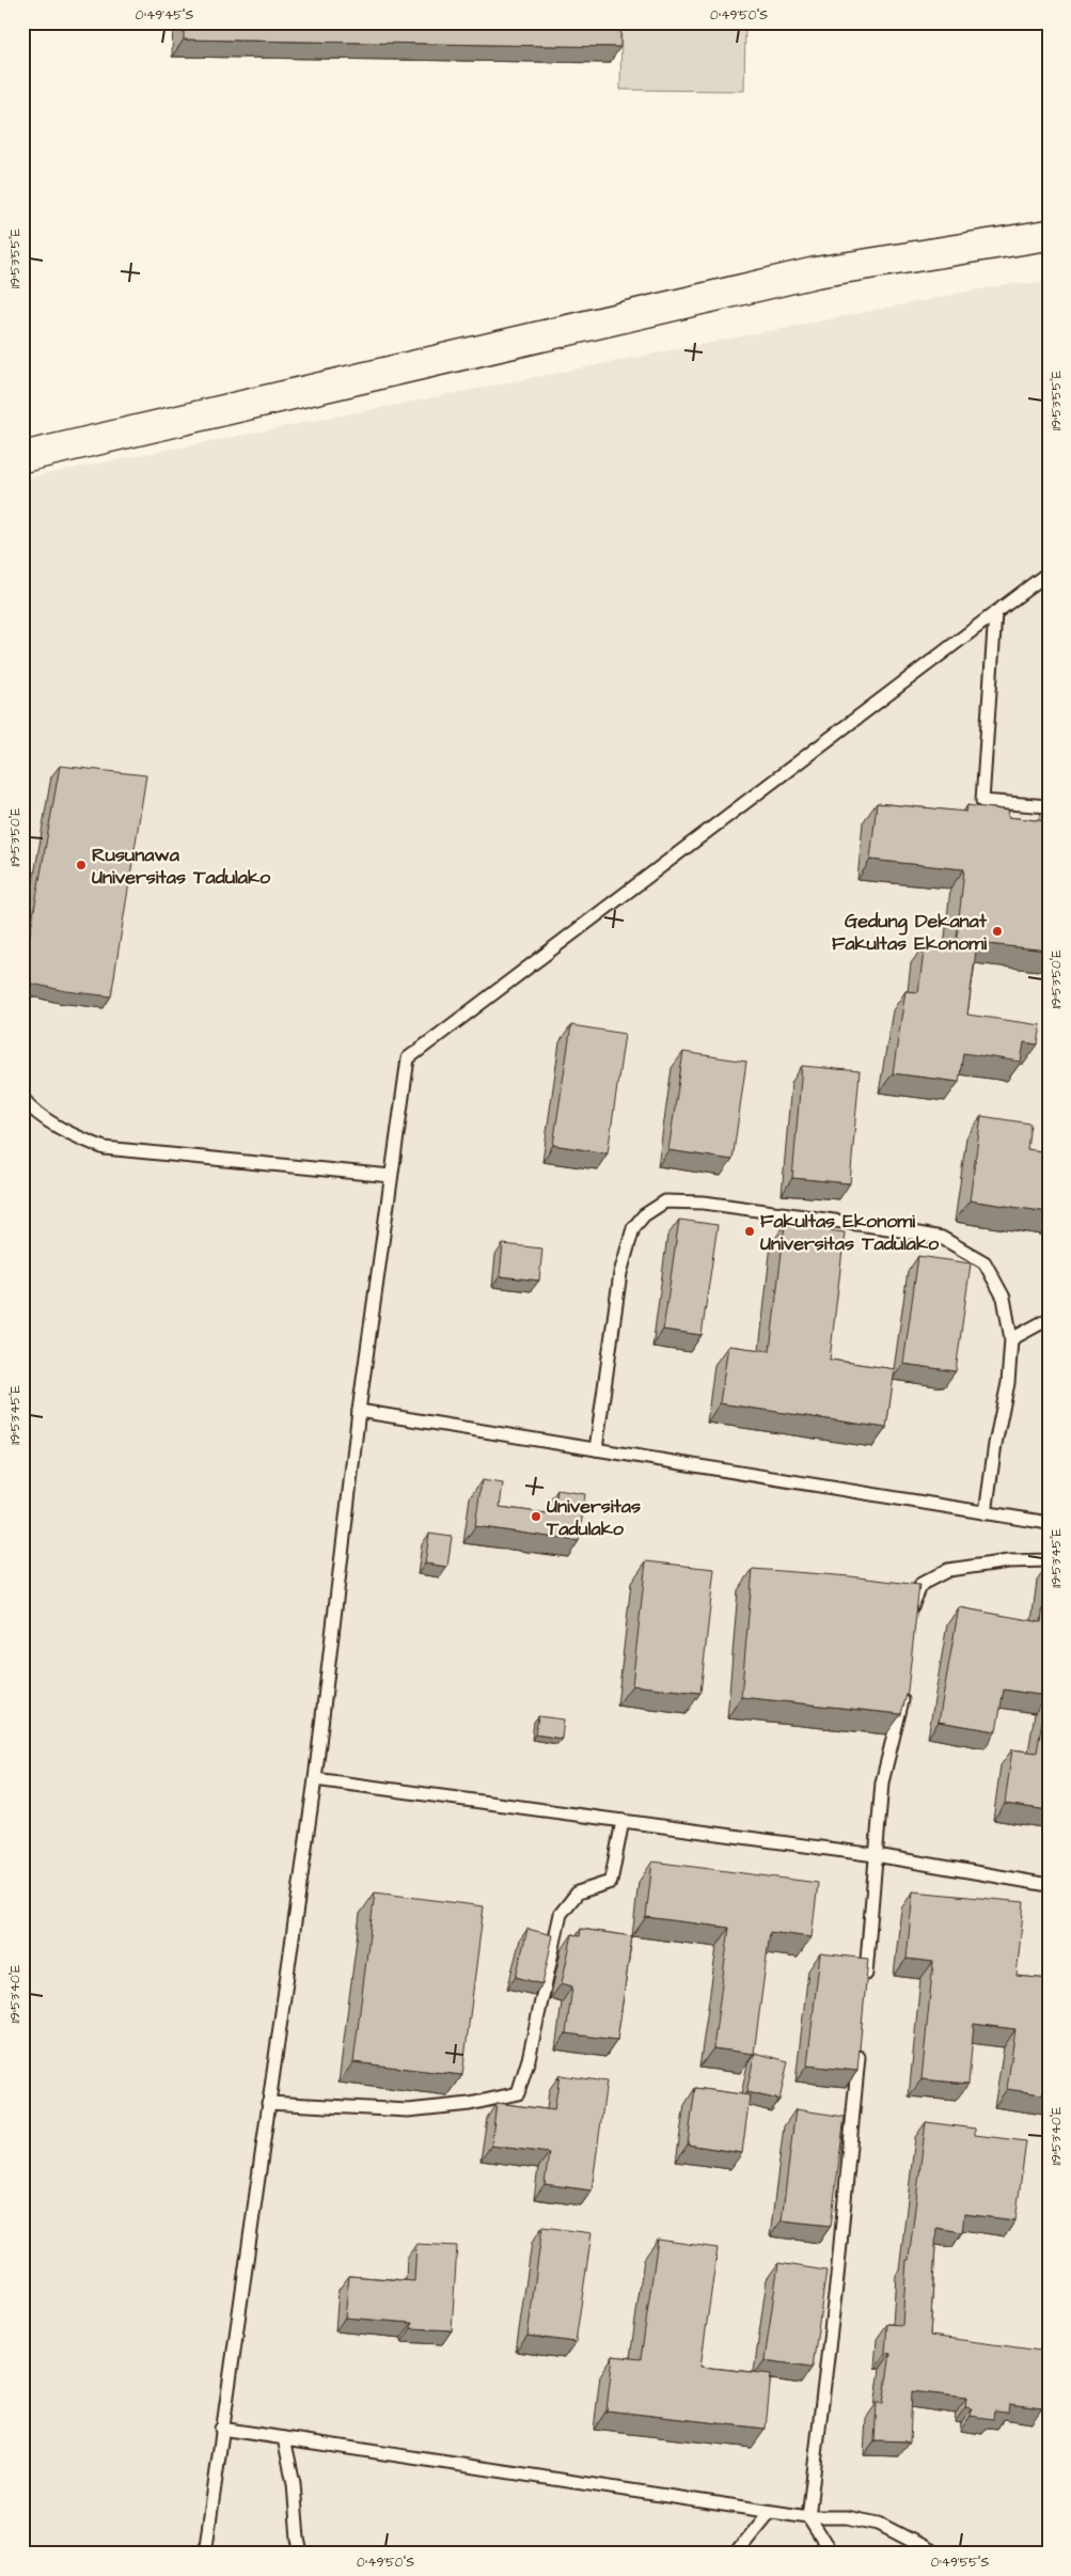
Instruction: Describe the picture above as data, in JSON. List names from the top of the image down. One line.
{"places":["Rusunawa Universitas Tadulako","Gedung Dekanat Fakultas Ekonomi","Fakultas Ekonomi Universitas Tadulako","Universitas Tadulako"],"coordinates":["0°49'45\"S","0°49'50\"S","119°53'55\"E","119°53'50\"E","119°53'45\"E","119°53'40\"E","0°49'55\"S"]}
